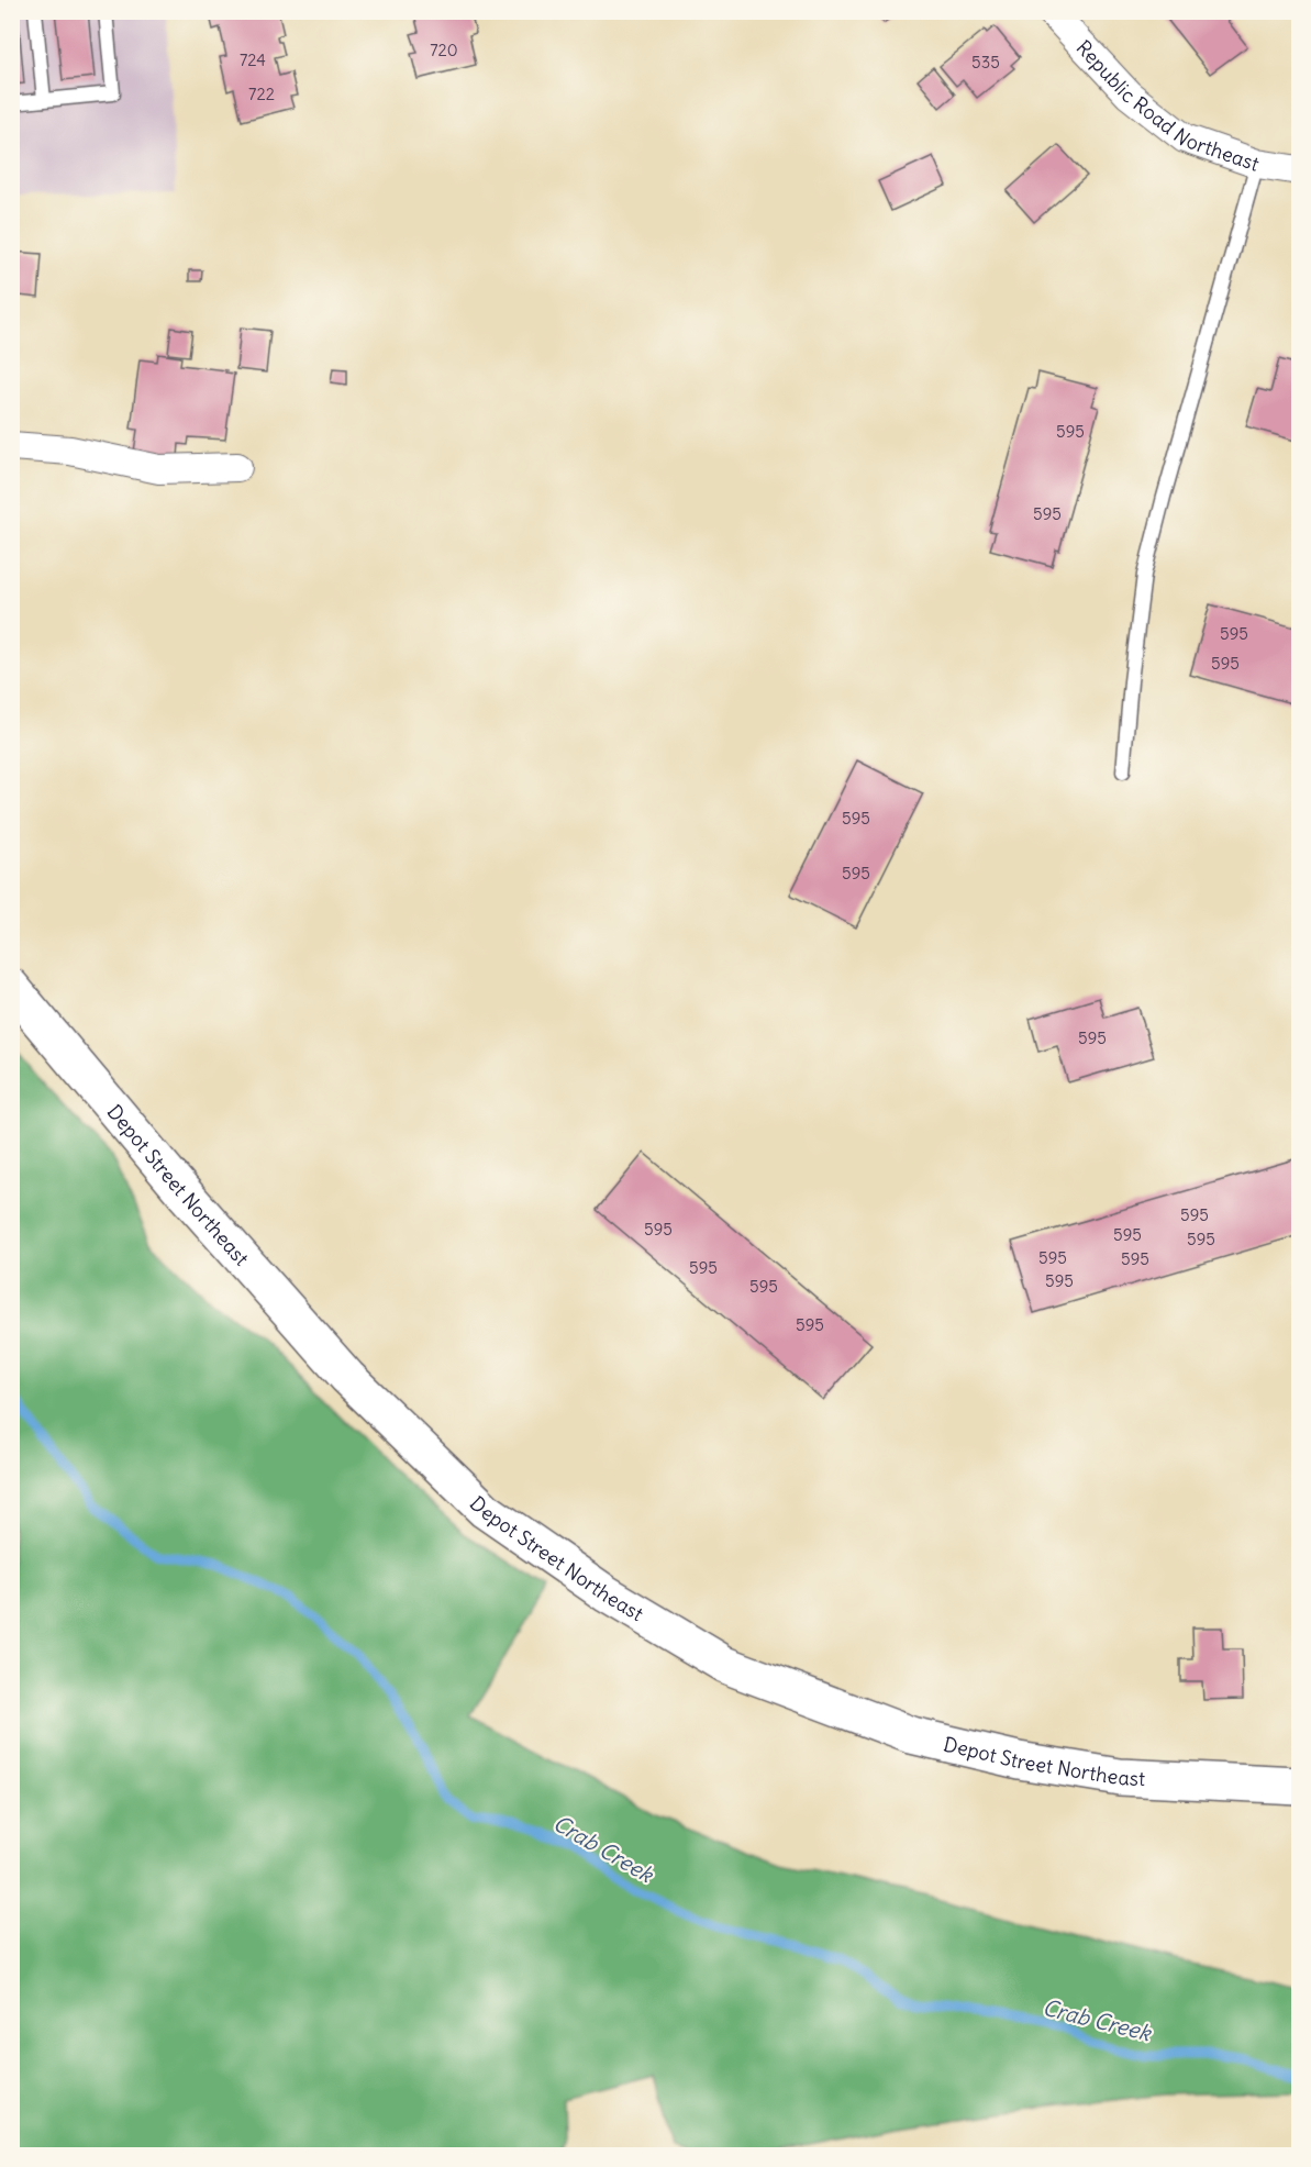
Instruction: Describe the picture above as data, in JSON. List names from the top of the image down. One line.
{"streets":{"main road":["Depot Street Northeast"],"street":["Republic Road Northeast"]},"water":["Crab Creek"],"house_numbers":["720","724","535","722","595","595","595","595","595","595","595","595","595","595","595","595","595","595","595","595","595"]}
